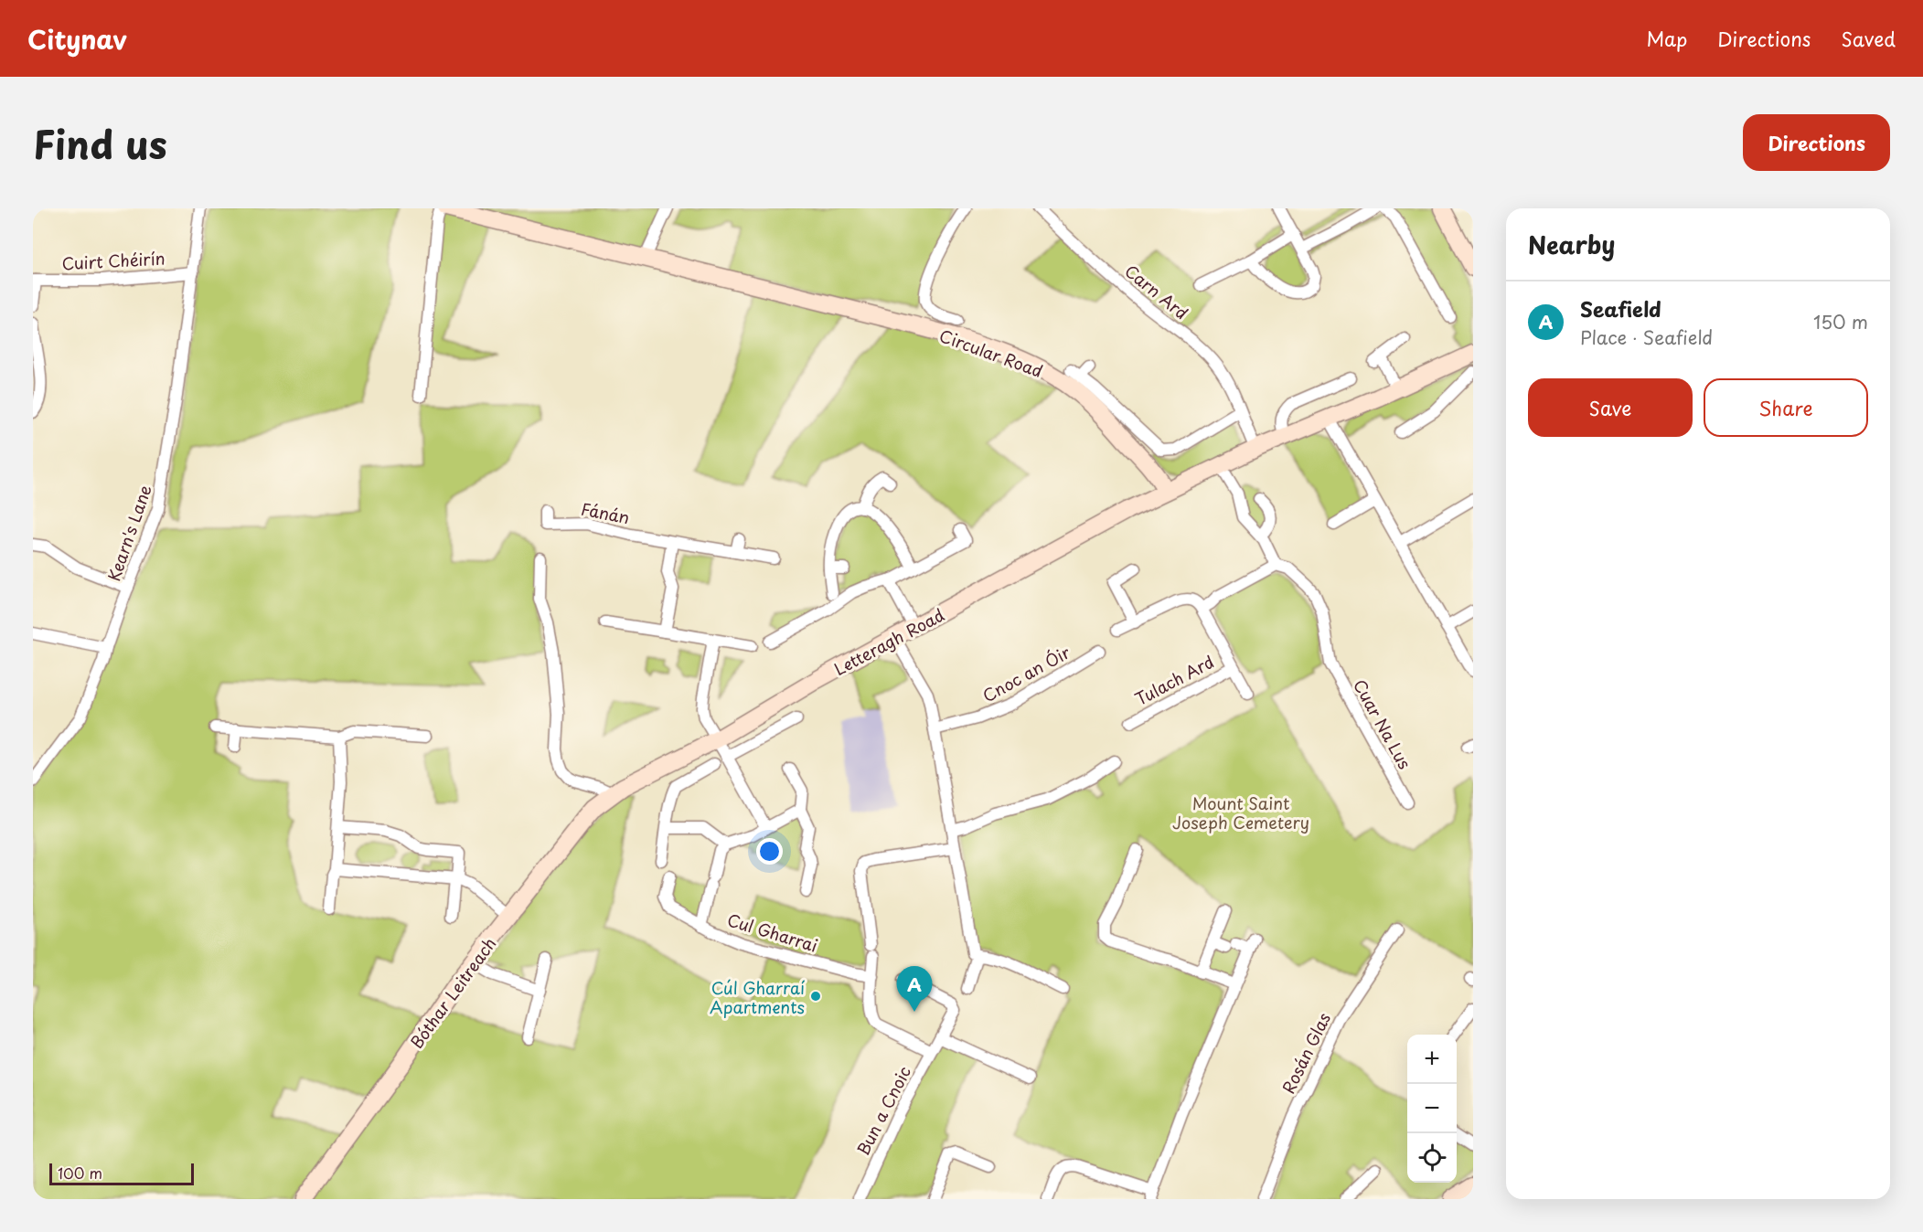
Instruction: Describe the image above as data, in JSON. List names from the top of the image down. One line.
{"streets":{"street":["Cuirt Chéirín","Carn Ard","Circular Road","Fánán","Kearn's Lane","Letteragh Road","Cnoc an Óir","Tulach Ard","Cuar Na Lus","Cul Gharrai","Bóthar Leitreach","Rosán Glas","Bun a Cnoic"]},"crossings":[["Cuirt Chéirín","Kearn's Lane"],["Circular Road","Letteragh Road"],["Letteragh Road","Bóthar Leitreach"]],"parks":["Mount Saint Joseph Cemetery"],"places":["Cúl Gharraí Apartments"],"scale_bar":"100 m","page":{"header":"Citynav","nav":["Map","Directions","Saved"],"title":"Find us","buttons":["Directions",["Save","Share"]],"heading":"Nearby","list":[{"mark":"A","name":"Seafield","note":"Place · Seafield","value":"150 m"}],"pins":"A","map_buttons":["+","−"],"scale":"100 m"}}
